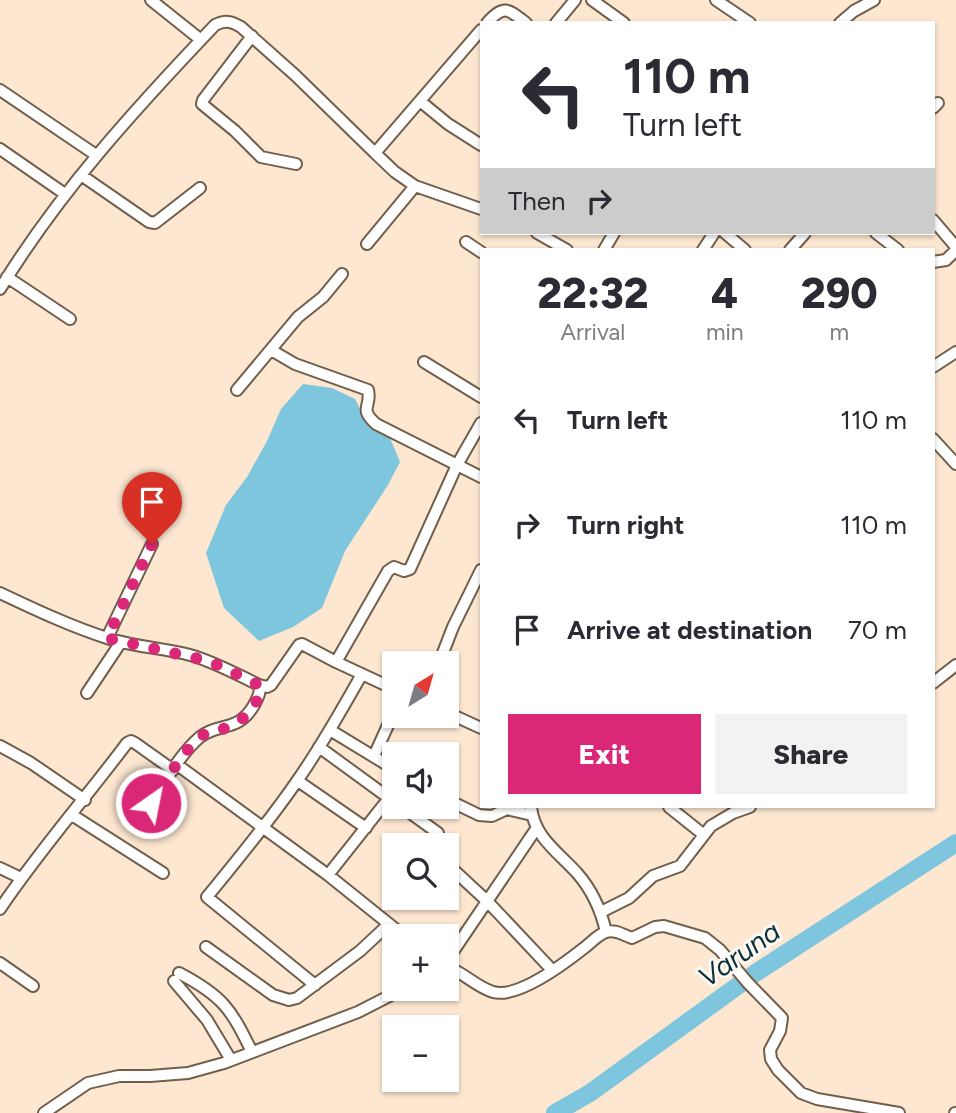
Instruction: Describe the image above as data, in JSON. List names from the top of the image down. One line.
{"water":["Varuna"],"north":"top right","page":{"turn":["110 m","Turn left"],"then":"Then","eta":["22:32","Arrival","4","min","290","m"],"list":[{"name":"Turn left","value":"110 m"},{"name":"Turn right","value":"110 m"},{"name":"Arrive at destination","value":"70 m"}],"map_buttons":["+","−"],"buttons":["Exit","Share"]}}
